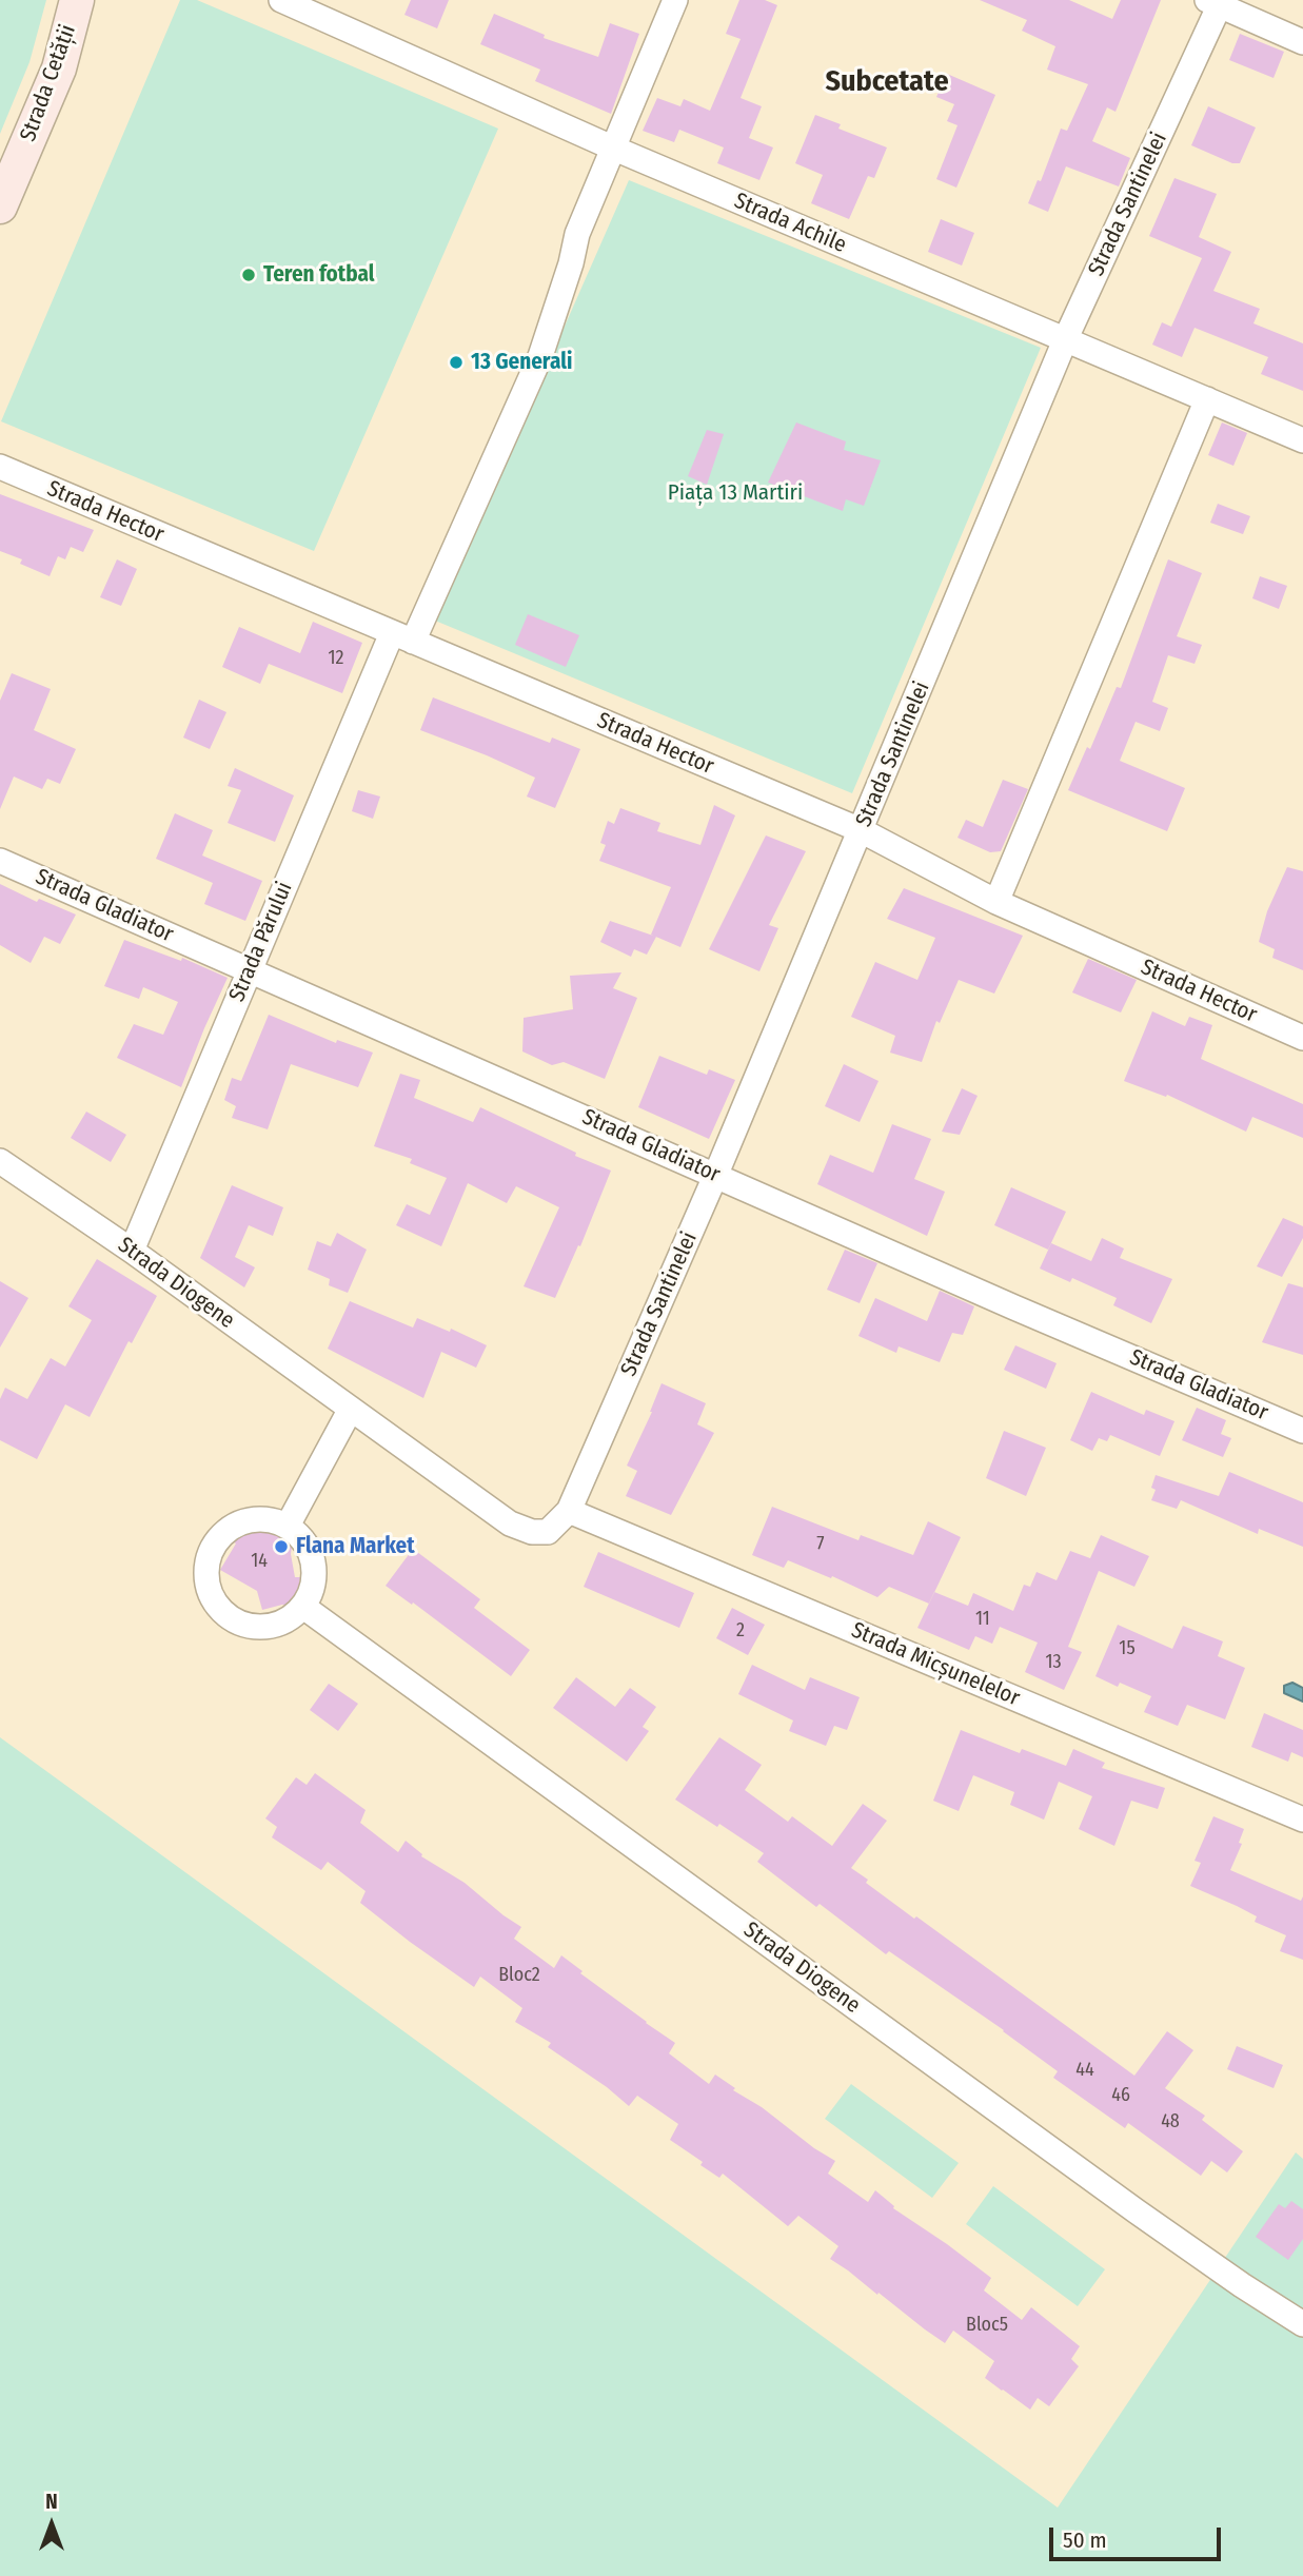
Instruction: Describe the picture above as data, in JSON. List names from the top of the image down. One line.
{"streets":{"street":["Strada Cetății","Strada Santinelei","Strada Achile","Strada Hector","Strada Gladiator","Strada Părului","Strada Diogene","Strada Micșunelelor"]},"crossings":[["Strada Santinelei","Strada Achile"],["Strada Santinelei","Strada Hector"],["Strada Santinelei","Strada Gladiator"],["Strada Santinelei","Strada Diogene"],["Strada Santinelei","Strada Micșunelelor"],["Strada Hector","Strada Părului"],["Strada Gladiator","Strada Părului"],["Strada Părului","Strada Diogene"],["Strada Diogene","Strada Micșunelelor"]],"districts":["Subcetate"],"parks":["Piața 13 Martiri"],"places":["Teren fotbal","13 Generali","Flana Market"],"house_numbers":["12","7","14","11","2","15","13","Bloc2","44","46","48","Bloc5"],"scale_bar":"50 m","north":"top"}
